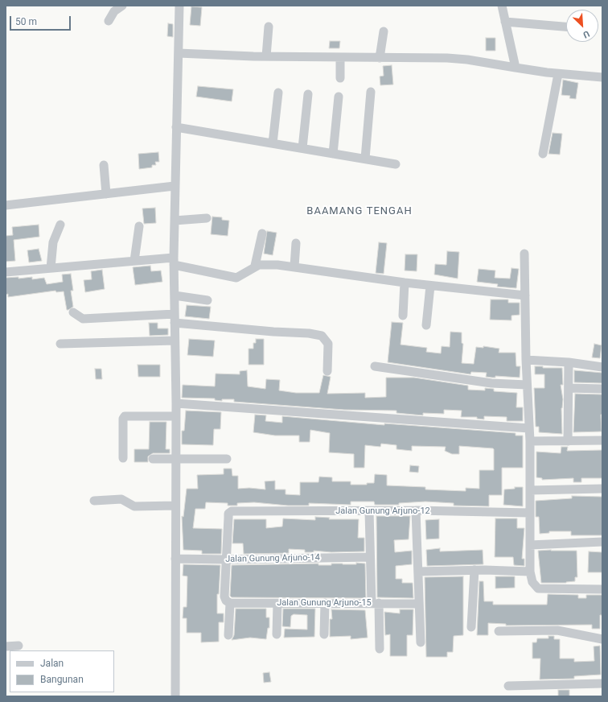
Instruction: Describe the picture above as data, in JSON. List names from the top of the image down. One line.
{"streets":{"street":["Jalan Gunung Arjuno-12","Jalan Gunung Arjuno-14","Jalan Gunung Arjuno-15"]},"crossings":[["Jalan Gunung Arjuno-12","Jalan Gunung Arjuno-14"]],"districts":["BAAMANG TENGAH"],"legend":["Jalan","Bangunan"],"scale_bar":"50 m","north":"bottom right"}
